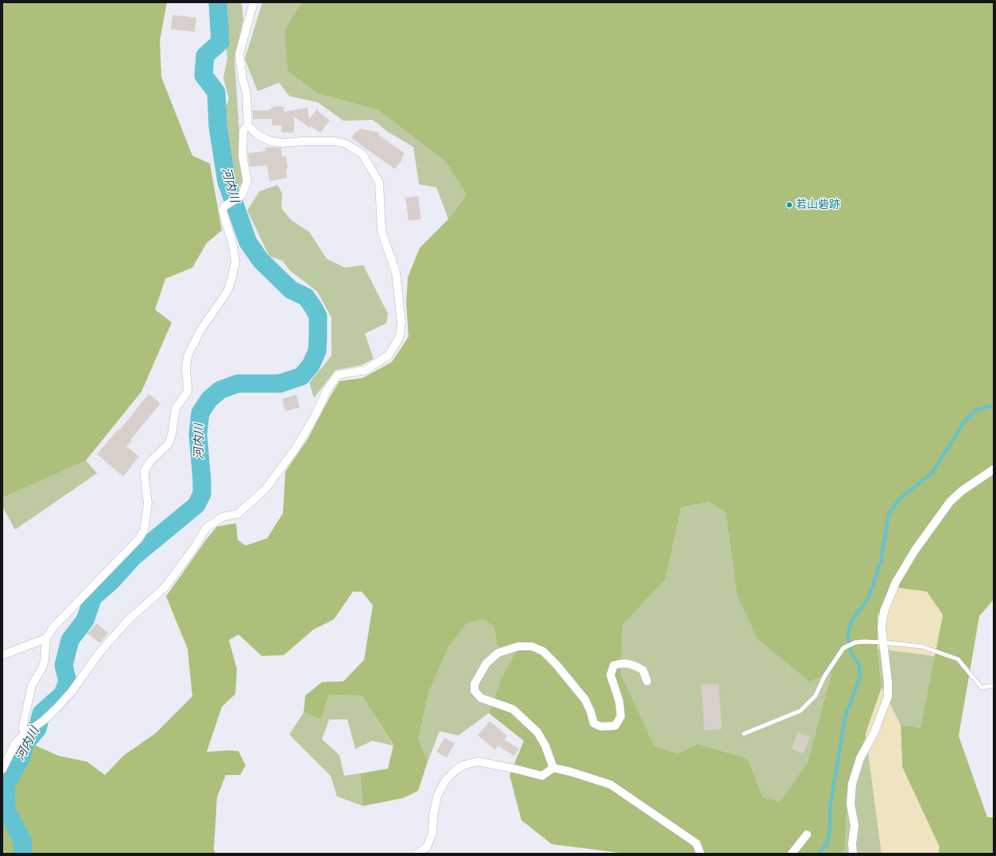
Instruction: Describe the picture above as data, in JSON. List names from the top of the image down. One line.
{"water":["河内川"],"places":["若山砦跡"]}
